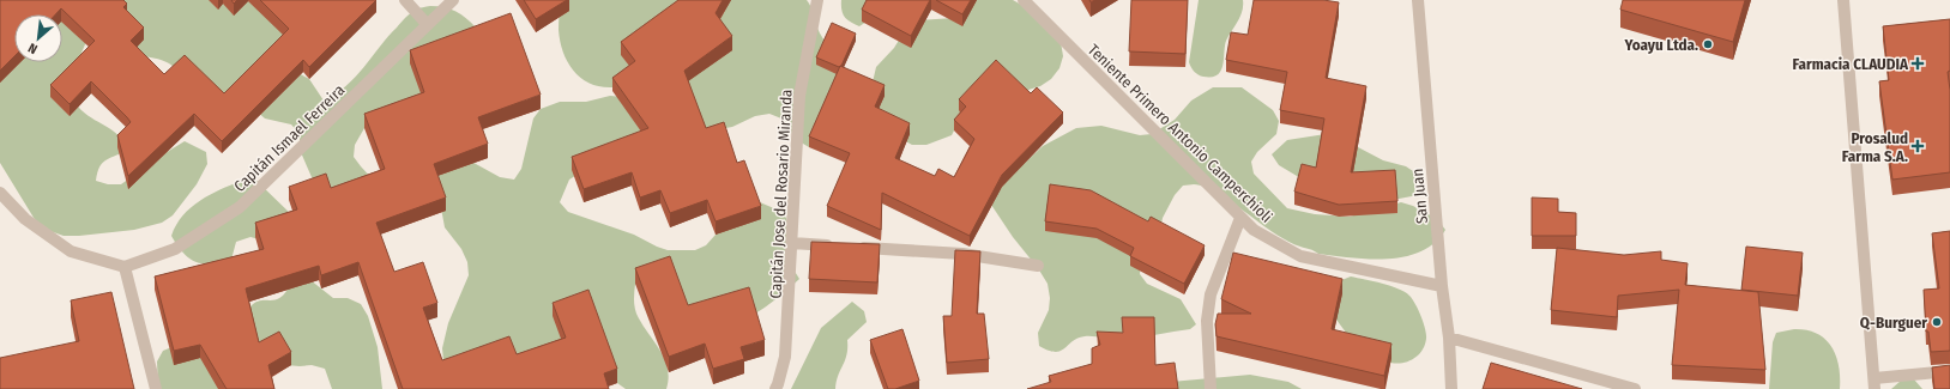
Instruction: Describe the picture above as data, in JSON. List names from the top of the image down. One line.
{"streets":{"street":["Teniente Primero Antonio Camperchioli","Capitán Ismael Ferreira","Capitán Jose del Rosario Miranda","San Juan"]},"crossings":[["Teniente Primero Antonio Camperchioli","San Juan"]],"places":{"other":["Yoayu Ltda.","Q-Burguer"],"health":["Farmacia CLAUDIA","Prosalud Farma S.A."]},"north":"bottom left"}
